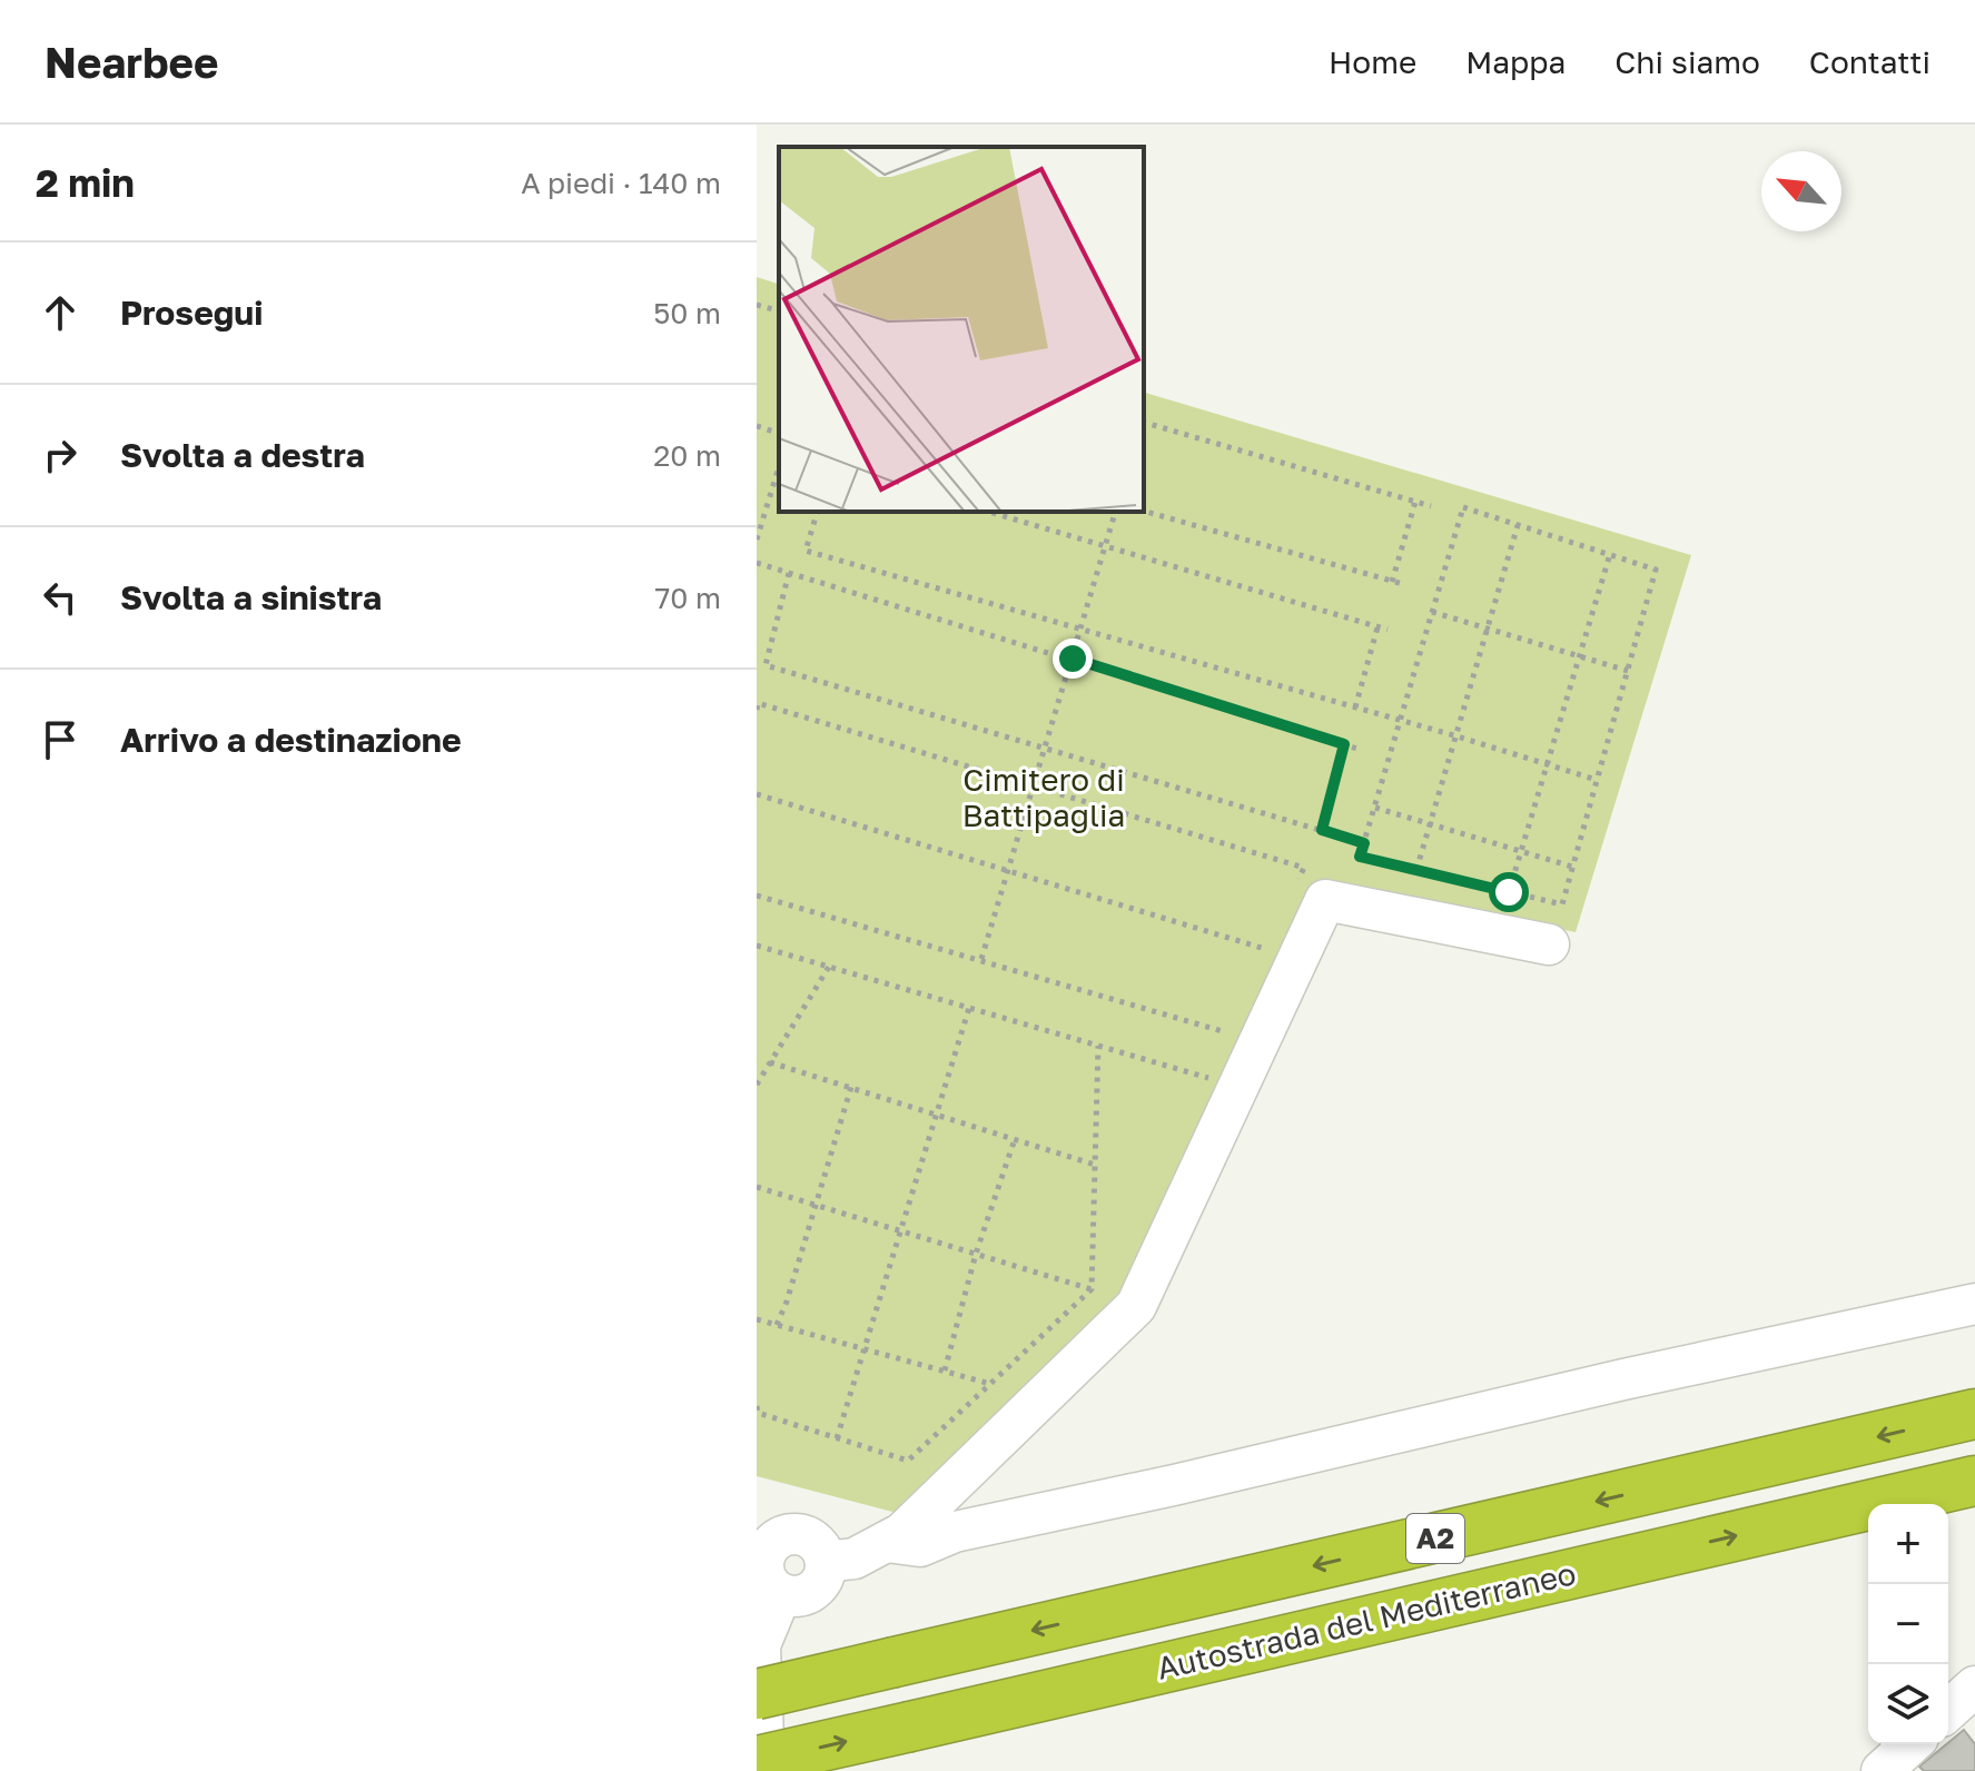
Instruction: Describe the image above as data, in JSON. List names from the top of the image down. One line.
{"streets":{"highway":["A2","Autostrada del Mediterraneo"]},"parks":["Cimitero di Battipaglia"],"north":"top left","page":{"header":"Nearbee","nav":["Home","Mappa","Chi siamo","Contatti"],"heading":["2 min","A piedi · 140 m"],"list":[["Prosegui","50 m"],["Svolta a destra","20 m"],["Svolta a sinistra","70 m"],"Arrivo a destinazione"],"map_buttons":["+","−"]}}
